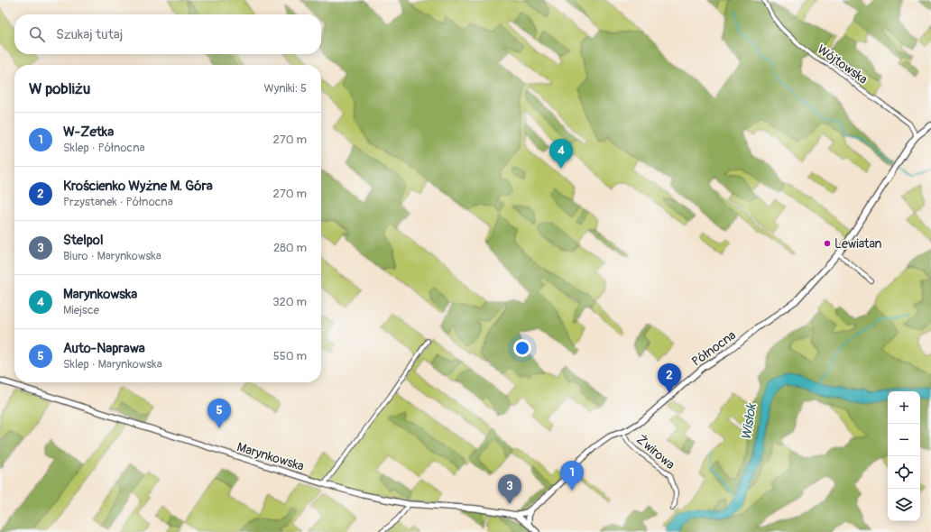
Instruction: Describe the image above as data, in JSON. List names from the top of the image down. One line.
{"streets":{"street":["Wójtowska","Północna","Żwirowa","Marynkowska"]},"crossings":[["Wójtowska","Północna"],["Północna","Żwirowa"],["Północna","Marynkowska"]],"water":["Wisłok"],"places":["Lewiatan"],"page":{"search":"Szukaj tutaj","heading":["W pobliżu","Wyniki: 5"],"list":[{"mark":"1","name":"W-Zetka","note":"Sklep · Północna","value":"270 m"},{"mark":"2","name":"Krościenko Wyżne M. Góra","note":"Przystanek · Północna","value":"270 m"},{"mark":"3","name":"Stelpol","note":"Biuro · Marynkowska","value":"280 m"},{"mark":"4","name":"Marynkowska","note":"Miejsce","value":"320 m"},{"mark":"5","name":"Auto-Naprawa","note":"Sklep · Marynkowska","value":"550 m"}],"pins":["4","2","5","1","3"],"map_buttons":["+","−"]}}
